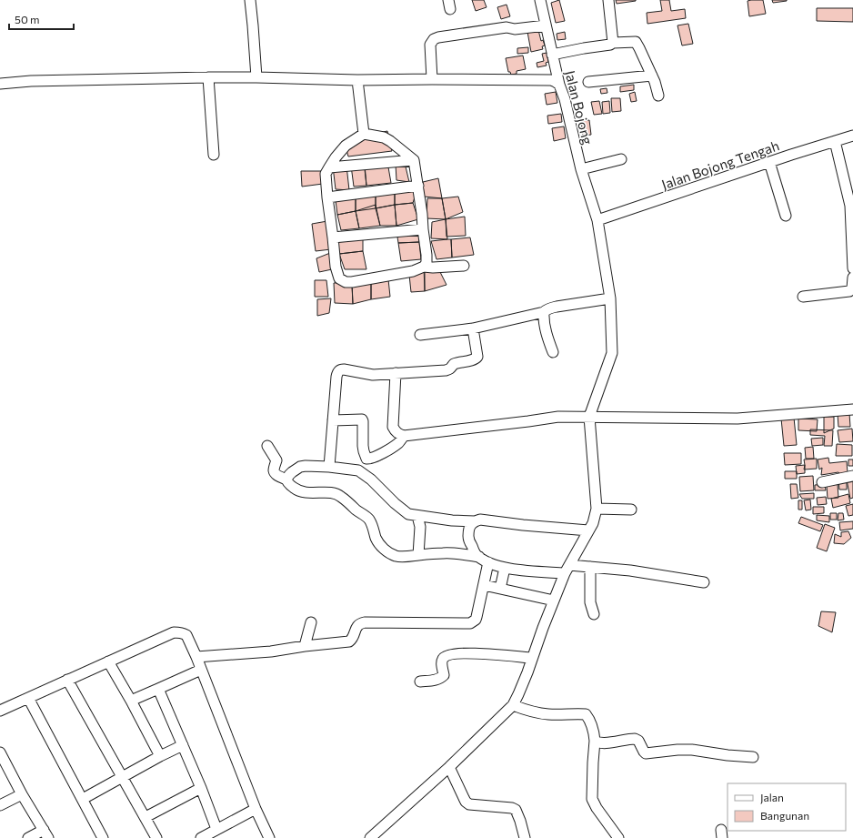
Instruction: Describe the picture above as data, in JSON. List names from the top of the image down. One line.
{"streets":{"street":["Jalan Bojong","Jalan Bojong Tengah"]},"crossings":[["Jalan Bojong","Jalan Bojong Tengah"]],"legend":["Jalan","Bangunan"],"scale_bar":"50 m"}
